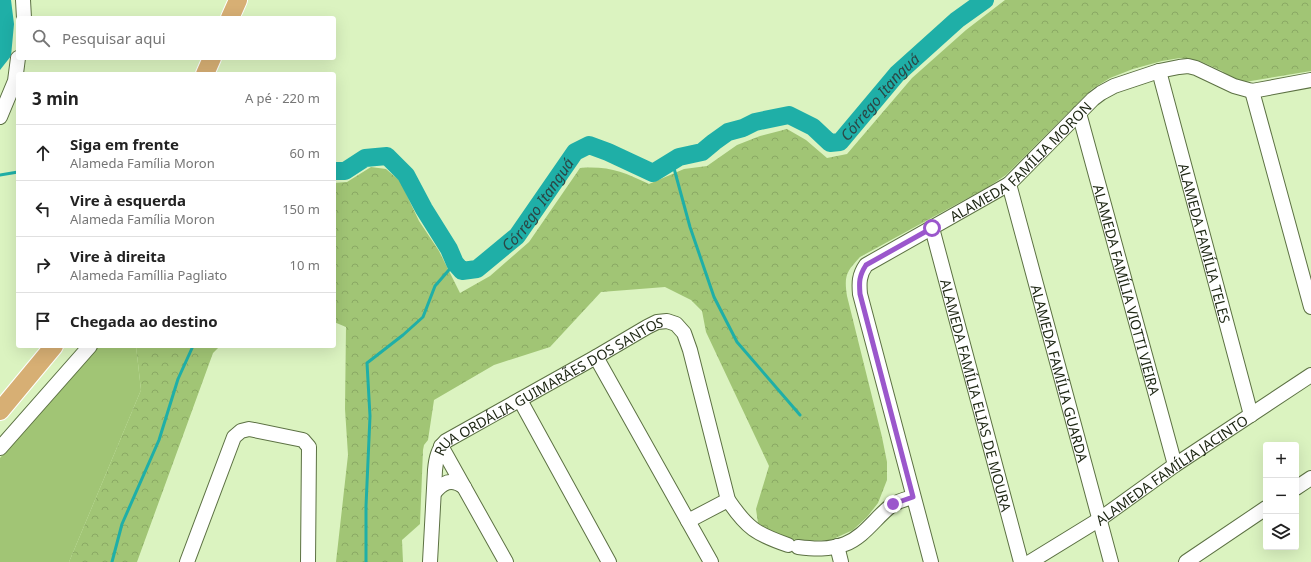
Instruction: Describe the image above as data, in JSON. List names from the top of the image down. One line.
{"streets":{"street":["ALAMEDA FAMÍLIA MORON","ALAMEDA FAMÍLIA TELES","ALAMEDA FAMÍLIA VIOTTI VIEIRA","ALAMEDA FAMÍLIA GUARDA","RUA ORDÁLIA GUIMARÃES DOS SANTOS","ALAMEDA FAMÍLIA ELIAS DE MOURA","ALAMEDA FAMÍLIA JACINTO"]},"crossings":[["ALAMEDA FAMÍLIA MORON","ALAMEDA FAMÍLIA TELES"],["ALAMEDA FAMÍLIA MORON","ALAMEDA FAMÍLIA VIOTTI VIEIRA"],["ALAMEDA FAMÍLIA MORON","ALAMEDA FAMÍLIA GUARDA"],["ALAMEDA FAMÍLIA MORON","RUA ORDÁLIA GUIMARÃES DOS SANTOS"],["ALAMEDA FAMÍLIA MORON","ALAMEDA FAMÍLIA ELIAS DE MOURA"],["ALAMEDA FAMÍLIA TELES","ALAMEDA FAMÍLIA JACINTO"],["ALAMEDA FAMÍLIA VIOTTI VIEIRA","ALAMEDA FAMÍLIA JACINTO"],["ALAMEDA FAMÍLIA GUARDA","ALAMEDA FAMÍLIA JACINTO"]],"water":["Córrego Itanguá"],"page":{"search":"Pesquisar aqui","heading":["3 min","A pé · 220 m"],"list":[["Siga em frente","Alameda Família Moron","60 m"],["Vire à esquerda","Alameda Família Moron","150 m"],["Vire à direita","Alameda Famíllia Pagliato","10 m"],"Chegada ao destino"],"map_buttons":["+","−"]}}
